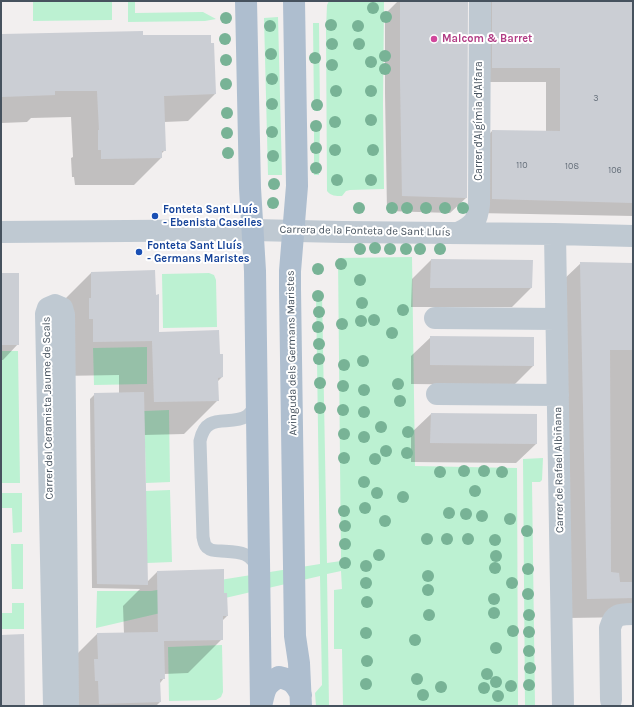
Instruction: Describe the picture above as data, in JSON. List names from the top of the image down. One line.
{"streets":{"main road":["Avinguda dels Germans Maristes"],"street":["Carrer d'Algímia d'Alfara","Carrera de la Fonteta de Sant Lluís","Carrer del Ceramista Jaume de Scals","Carrer de Rafael Albiñana"]},"crossings":[["Carrer d'Algímia d'Alfara","Carrera de la Fonteta de Sant Lluís"],["Carrera de la Fonteta de Sant Lluís","Avinguda dels Germans Maristes"],["Carrera de la Fonteta de Sant Lluís","Carrer de Rafael Albiñana"]],"places":["Malcom & Barret","Fonteta Sant Lluís - Ebenista Caselles","Fonteta Sant Lluís - Germans Maristes"],"house_numbers":["3","110","108","106"]}
